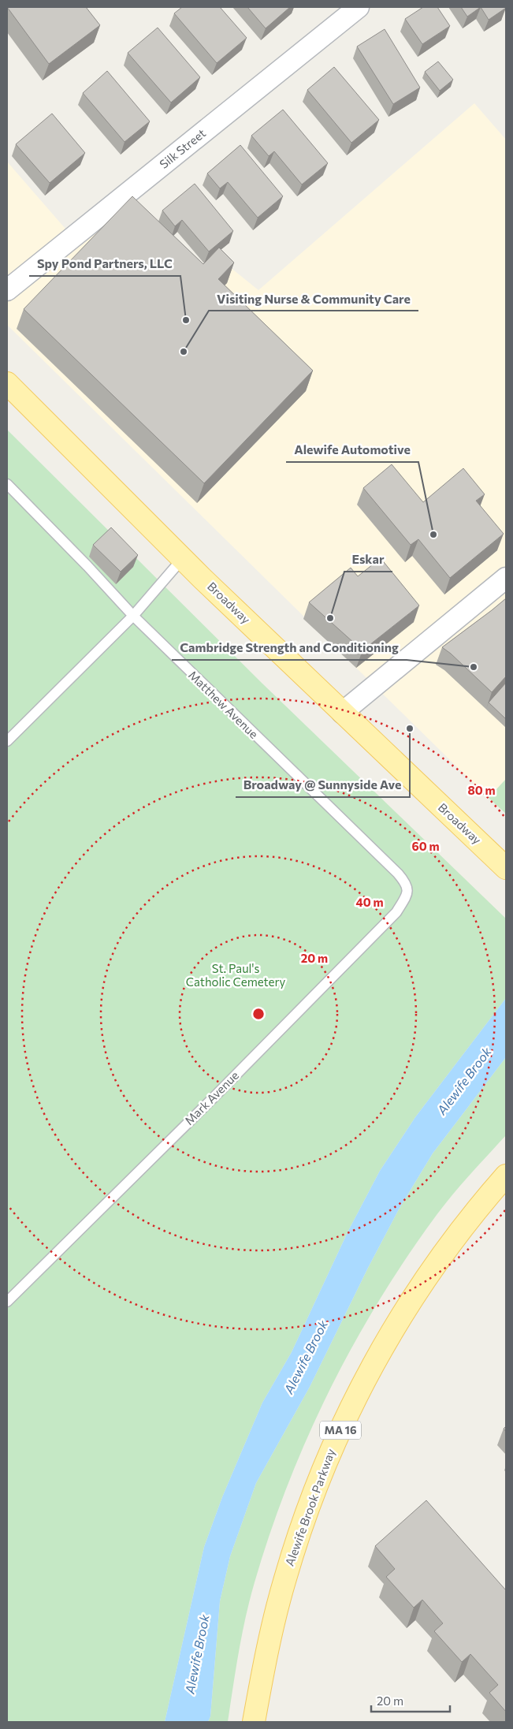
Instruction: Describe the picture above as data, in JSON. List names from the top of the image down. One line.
{"streets":{"main road":["Broadway","MA 16","Alewife Brook Parkway"],"street":["Silk Street"],"lane":["Matthew Avenue","Mark Avenue"]},"crossings":[["Matthew Avenue","Mark Avenue"]],"water":["Alewife Brook"],"parks":["St. Paul's Catholic Cemetery"],"places":["Spy Pond Partners, LLC","Visiting Nurse & Community Care","Alewife Automotive","Eskar","Cambridge Strength and Conditioning","Broadway @ Sunnyside Ave"],"scale_bar":"20 m","rings":["80 m","60 m","40 m","20 m"]}
